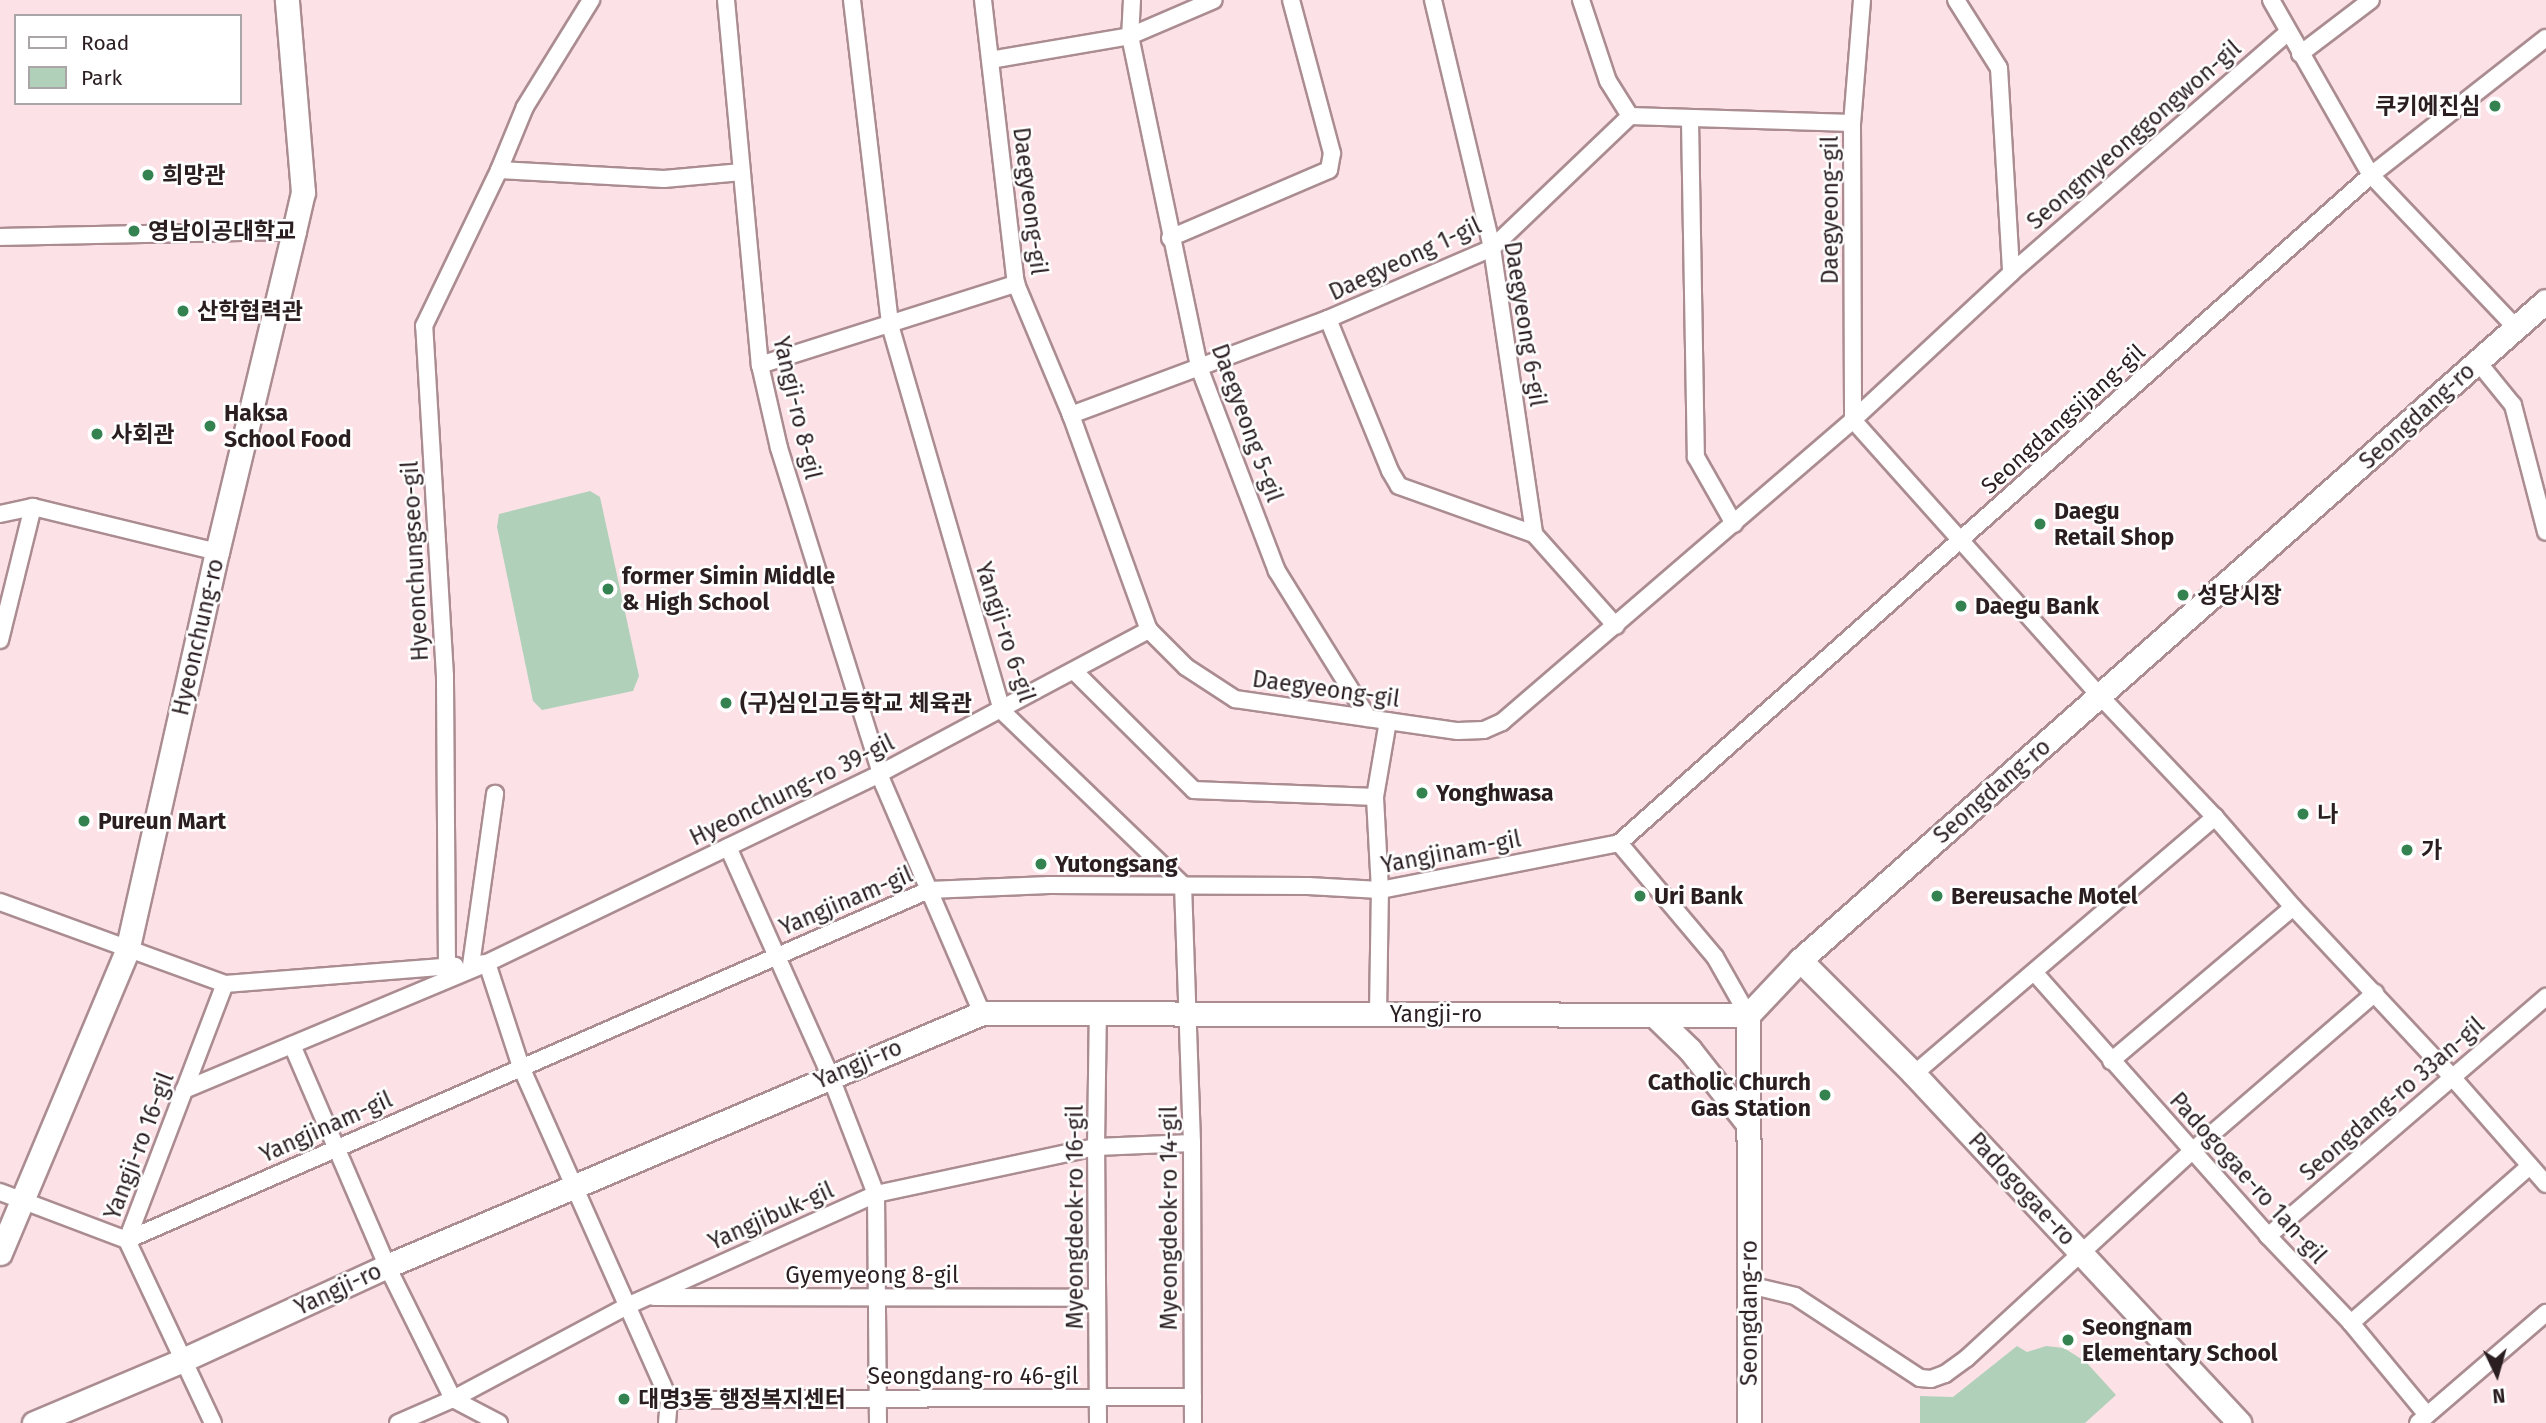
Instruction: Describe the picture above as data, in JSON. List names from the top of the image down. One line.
{"streets":{"main road":["Seongdang-ro","Hyeonchung-ro","Yangji-ro","Padogogae-ro"],"street":["Seongmyeonggongwon-gil","Daegyeong-gil","Daegyeong 1-gil","Daegyeong 6-gil","Yangji-ro 8-gil","Seongdangsijang-gil","Daegyeong 5-gil","Hyeonchungseo-gil","Yangji-ro 6-gil","Hyeonchung-ro 39-gil","Yangjinam-gil","Seongdang-ro 33an-gil","Yangji-ro 16-gil","Padogogae-ro 1an-gil","Yangjibuk-gil","Myeongdeok-ro 16-gil","Myeongdeok-ro 14-gil","Gyemyeong 8-gil","Seongdang-ro 46-gil"]},"crossings":[["Seongmyeonggongwon-gil","Daegyeong-gil"],["Daegyeong-gil","Daegyeong 1-gil"],["Daegyeong-gil","Daegyeong 5-gil"],["Daegyeong-gil","Hyeonchung-ro 39-gil"],["Daegyeong 1-gil","Daegyeong 6-gil"],["Daegyeong 1-gil","Daegyeong 5-gil"],["Yangji-ro 8-gil","Hyeonchung-ro 39-gil"],["Yangji-ro 8-gil","Yangjinam-gil"],["Yangji-ro 8-gil","Yangji-ro"],["Seongdang-ro","Yangji-ro"],["Seongdang-ro","Padogogae-ro"],["Seongdangsijang-gil","Yangjinam-gil"],["Hyeonchungseo-gil","Hyeonchung-ro 39-gil"],["Yangji-ro 6-gil","Hyeonchung-ro 39-gil"],["Yangji-ro 6-gil","Yangjinam-gil"],["Hyeonchung-ro","Hyeonchung-ro 39-gil"],["Hyeonchung-ro 39-gil","Yangji-ro 16-gil"],["Yangjinam-gil","Yangji-ro 16-gil"],["Yangji-ro","Yangji-ro 16-gil"],["Yangji-ro","Myeongdeok-ro 16-gil"],["Yangji-ro","Myeongdeok-ro 14-gil"],["Seongdang-ro 33an-gil","Padogogae-ro 1an-gil"],["Yangjibuk-gil","Myeongdeok-ro 16-gil"],["Yangjibuk-gil","Myeongdeok-ro 14-gil"],["Yangjibuk-gil","Gyemyeong 8-gil"],["Myeongdeok-ro 16-gil","Gyemyeong 8-gil"],["Myeongdeok-ro 16-gil","Seongdang-ro 46-gil"],["Myeongdeok-ro 14-gil","Seongdang-ro 46-gil"]],"places":["쿠키에진심","희망관","영남이공대학교","산학협력관","Haksa School Food","사회관","Daegu Retail Shop","former Simin Middle & High School","성당시장","Daegu Bank","(구)심인고등학교 체육관","Yonghwasa","나","Pureun Mart","가","Yutongsang","Uri Bank","Bereusache Motel","Catholic Church Gas Station","Seongnam Elementary School","대명3동 행정복지센터"],"legend":["Road","Park"],"north":"bottom"}
